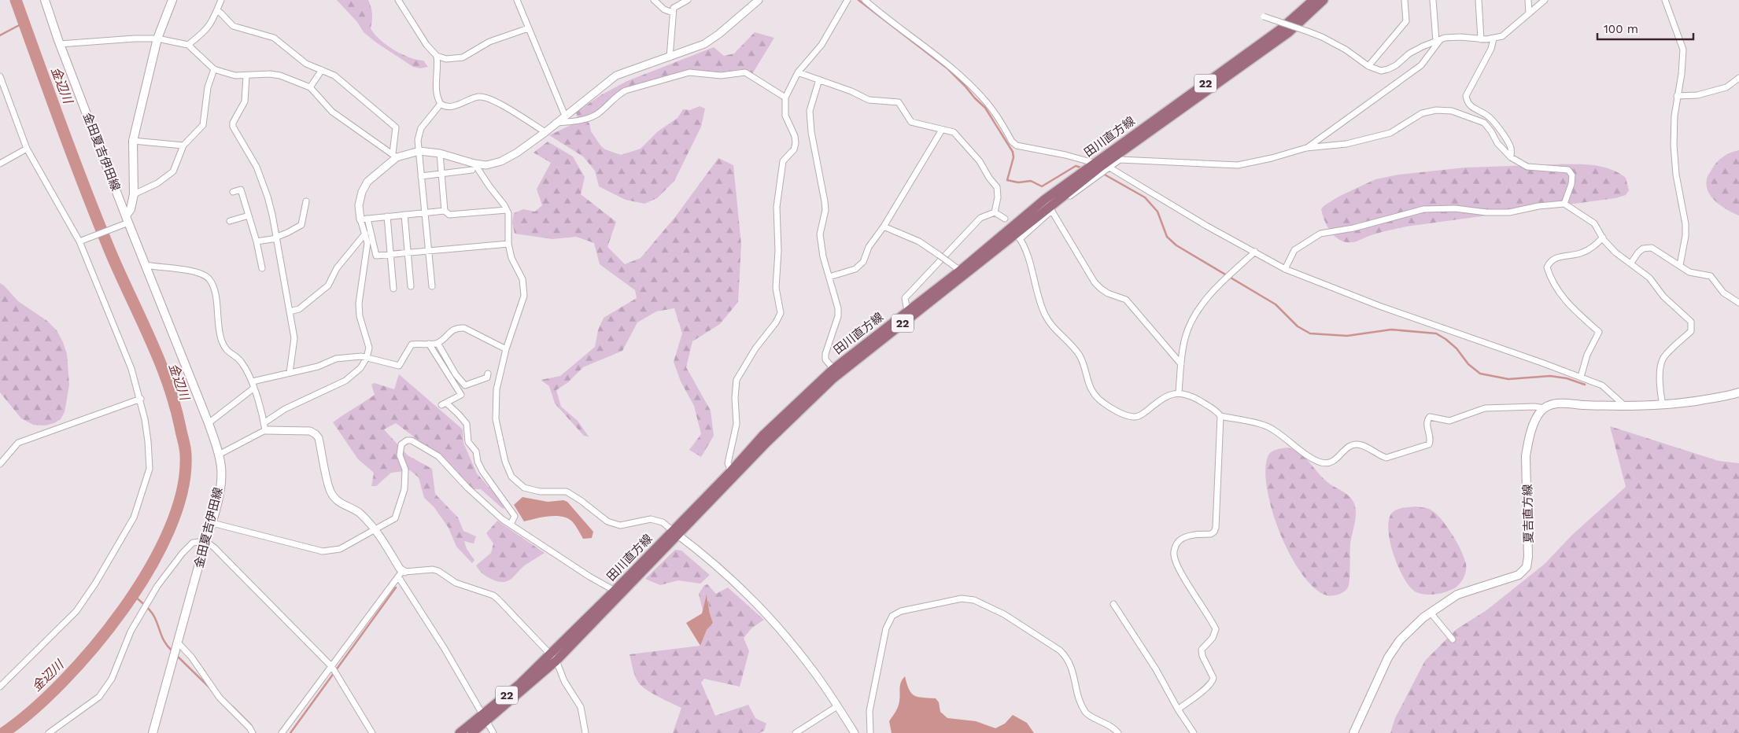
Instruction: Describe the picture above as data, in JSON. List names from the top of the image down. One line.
{"streets":{"main road":["22","田川直方線","金田夏吉伊田線","夏吉直方線"]},"water":["金辺川"],"scale_bar":"100 m"}
